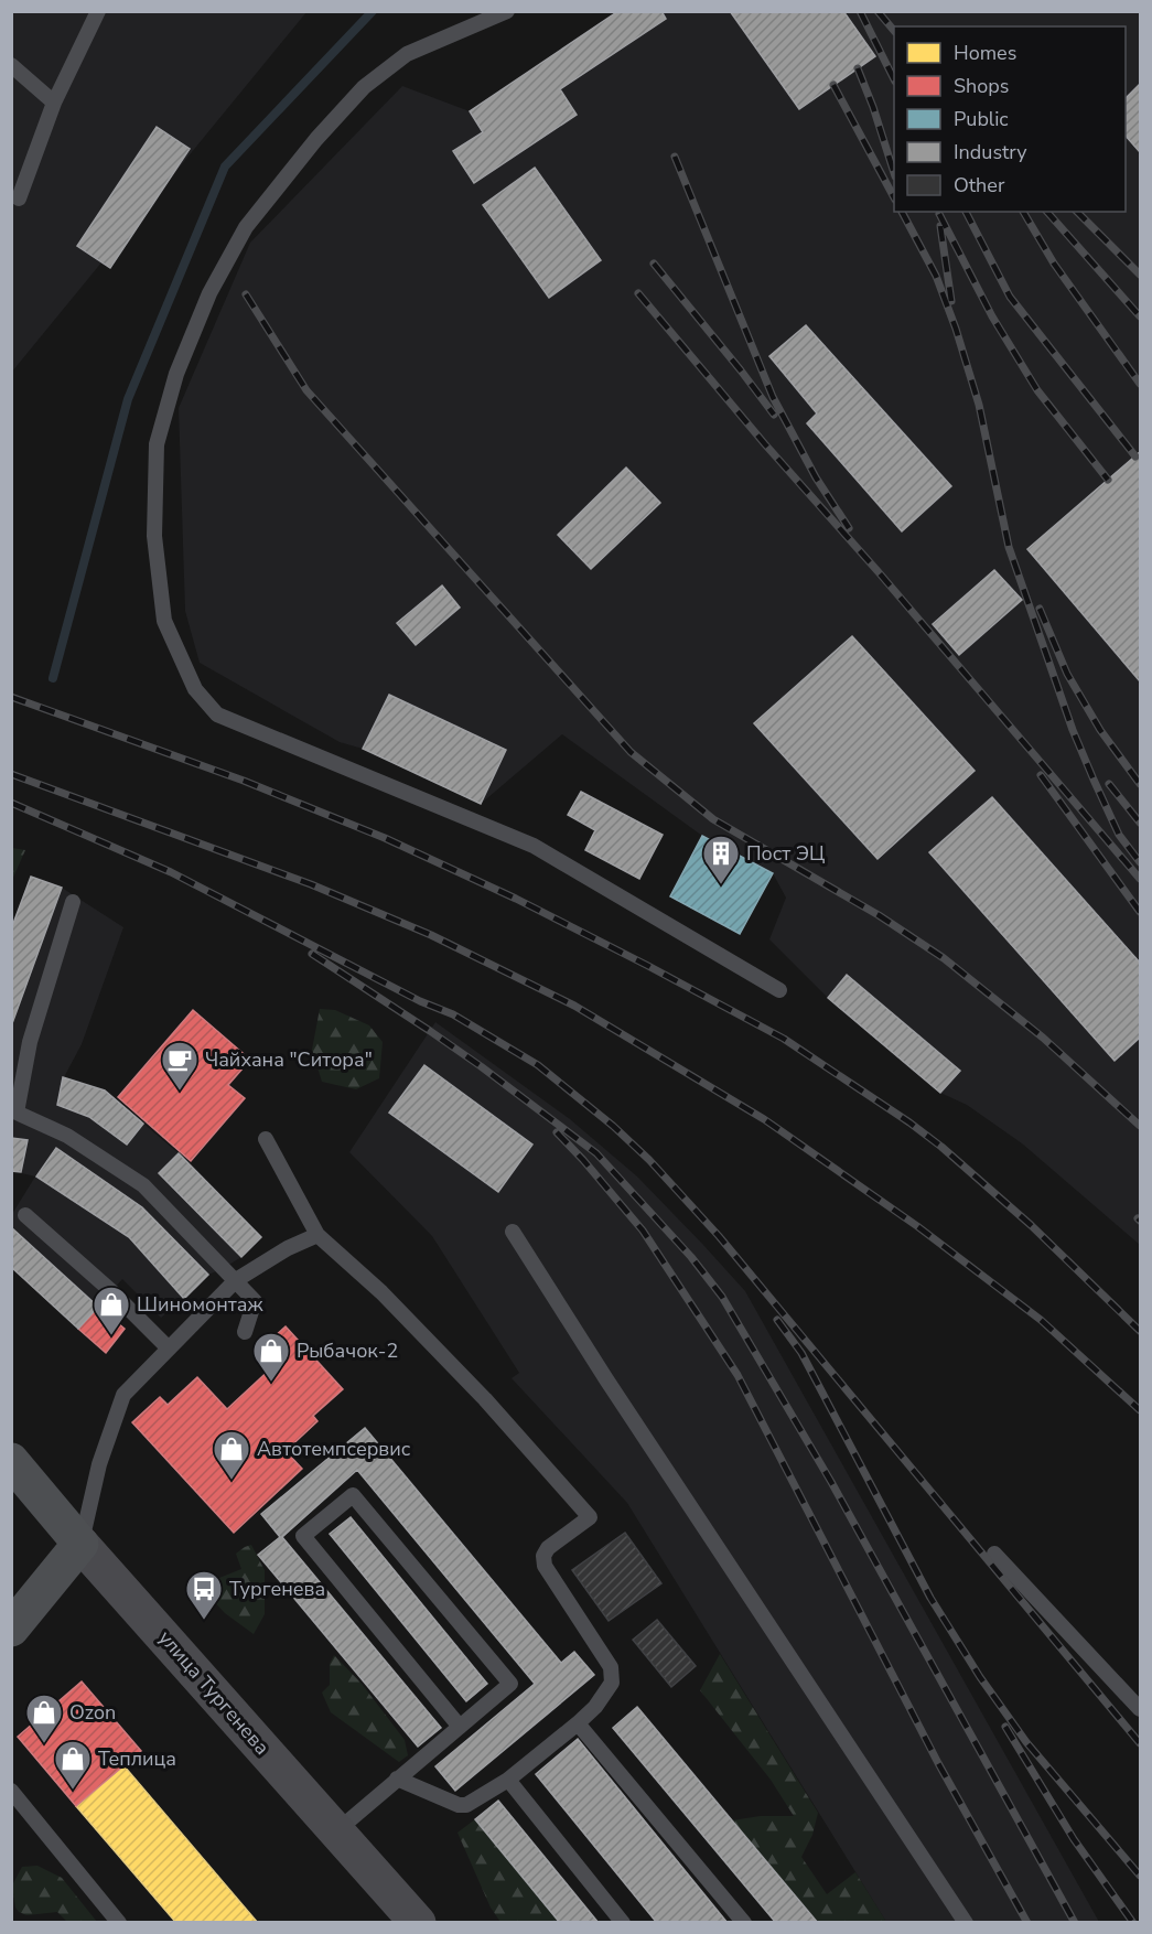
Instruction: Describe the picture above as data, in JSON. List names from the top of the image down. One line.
{"streets":{"main road":["улица Тургенева"]},"places":{"building":["Пост ЭЦ"],"cafe":["Чайхана \"Ситора\""],"shop":["Шиномонтаж","Рыбачок-2","Автотемпсервис","Ozon","Теплица"],"bus stop":["Тургенева"]},"legend":["Homes","Shops","Public","Industry","Other"]}
